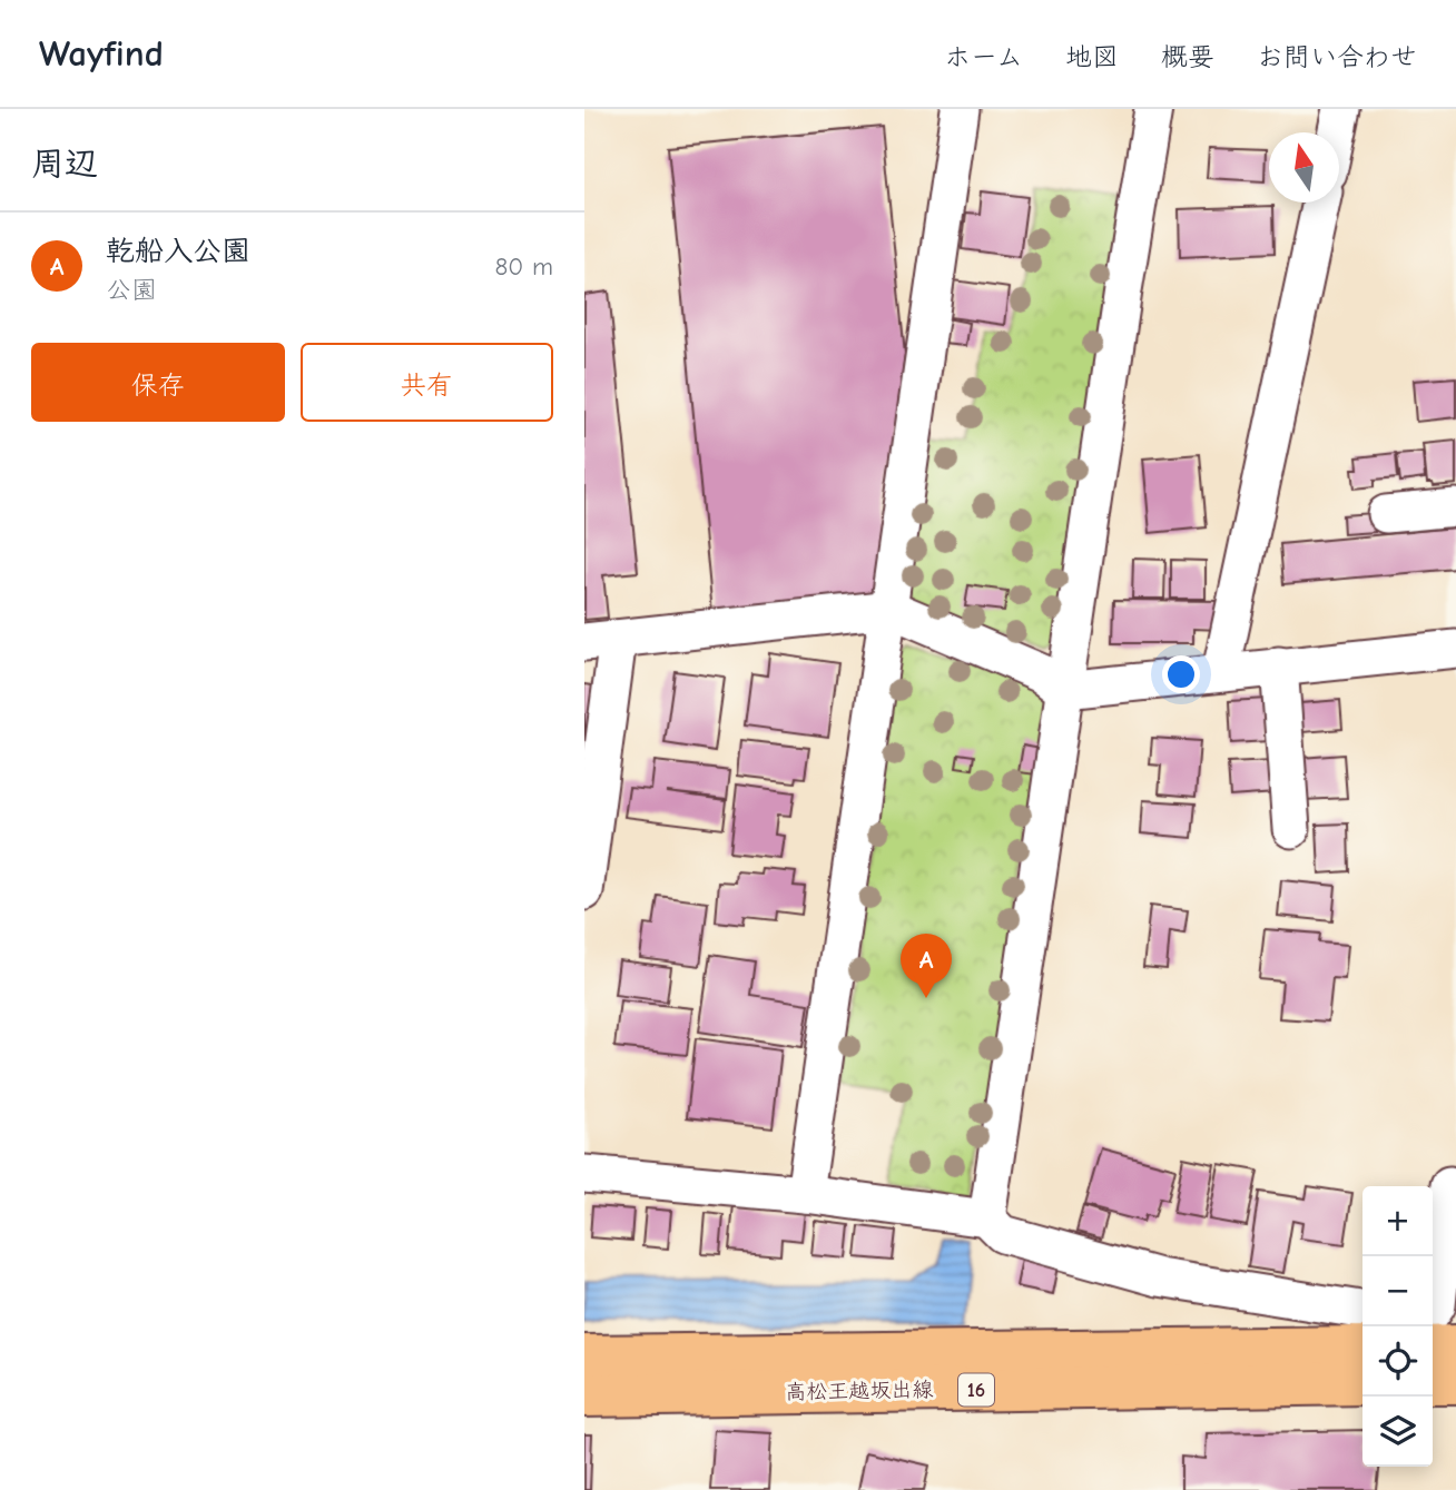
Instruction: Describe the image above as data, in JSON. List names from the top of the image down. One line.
{"streets":{"main road":["16","高松王越坂出線"]},"north":"top","page":{"header":"Wayfind","nav":["ホーム","地図","概要","お問い合わせ"],"heading":"周辺","list":[{"mark":"A","name":"乾船入公園","note":"公園","value":"80 m"}],"buttons":["保存","共有"],"pins":"A","map_buttons":["+","−"]}}
